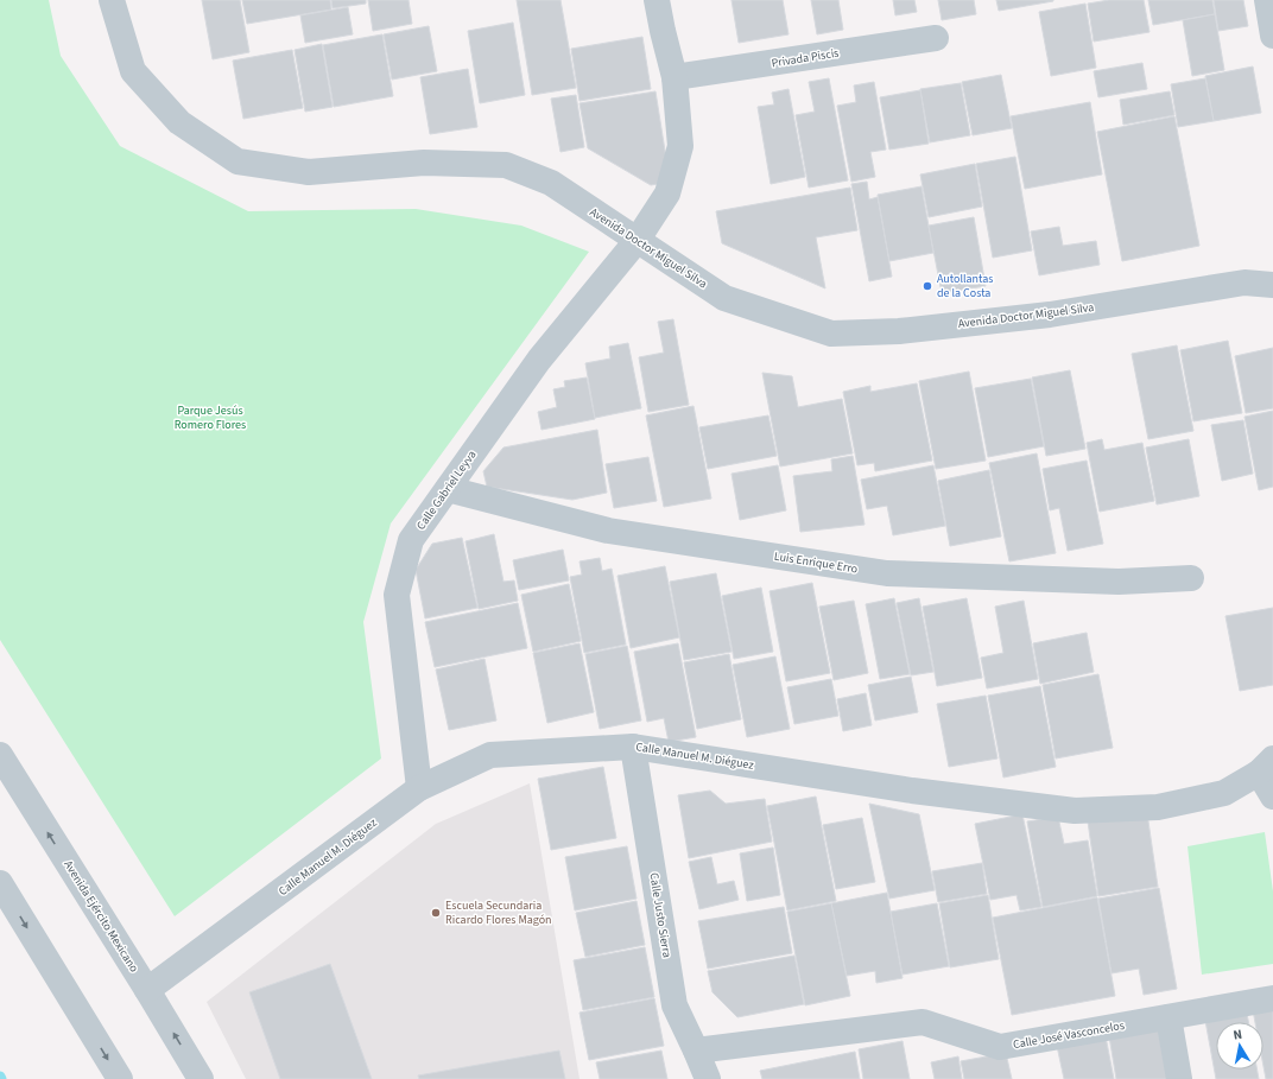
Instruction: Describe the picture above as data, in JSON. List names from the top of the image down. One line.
{"streets":{"street":["Privada Piscis","Avenida Doctor Miguel Silva","Calle Gabriel Leyva","Luis Enrique Erro","Calle Manuel M. Diéguez","Calle Justo Sierra","Avenida Ejército Mexicano","Calle José Vasconcelos"]},"crossings":[["Privada Piscis","Calle Gabriel Leyva"],["Avenida Doctor Miguel Silva","Calle Gabriel Leyva"],["Calle Gabriel Leyva","Luis Enrique Erro"],["Calle Gabriel Leyva","Calle Manuel M. Diéguez"],["Calle Manuel M. Diéguez","Calle Justo Sierra"],["Calle Manuel M. Diéguez","Avenida Ejército Mexicano"],["Calle Justo Sierra","Calle José Vasconcelos"]],"parks":["Parque Jesús Romero Flores"],"places":["Autollantas de la Costa","Escuela Secundaria Ricardo Flores Magón"],"north":"top"}
